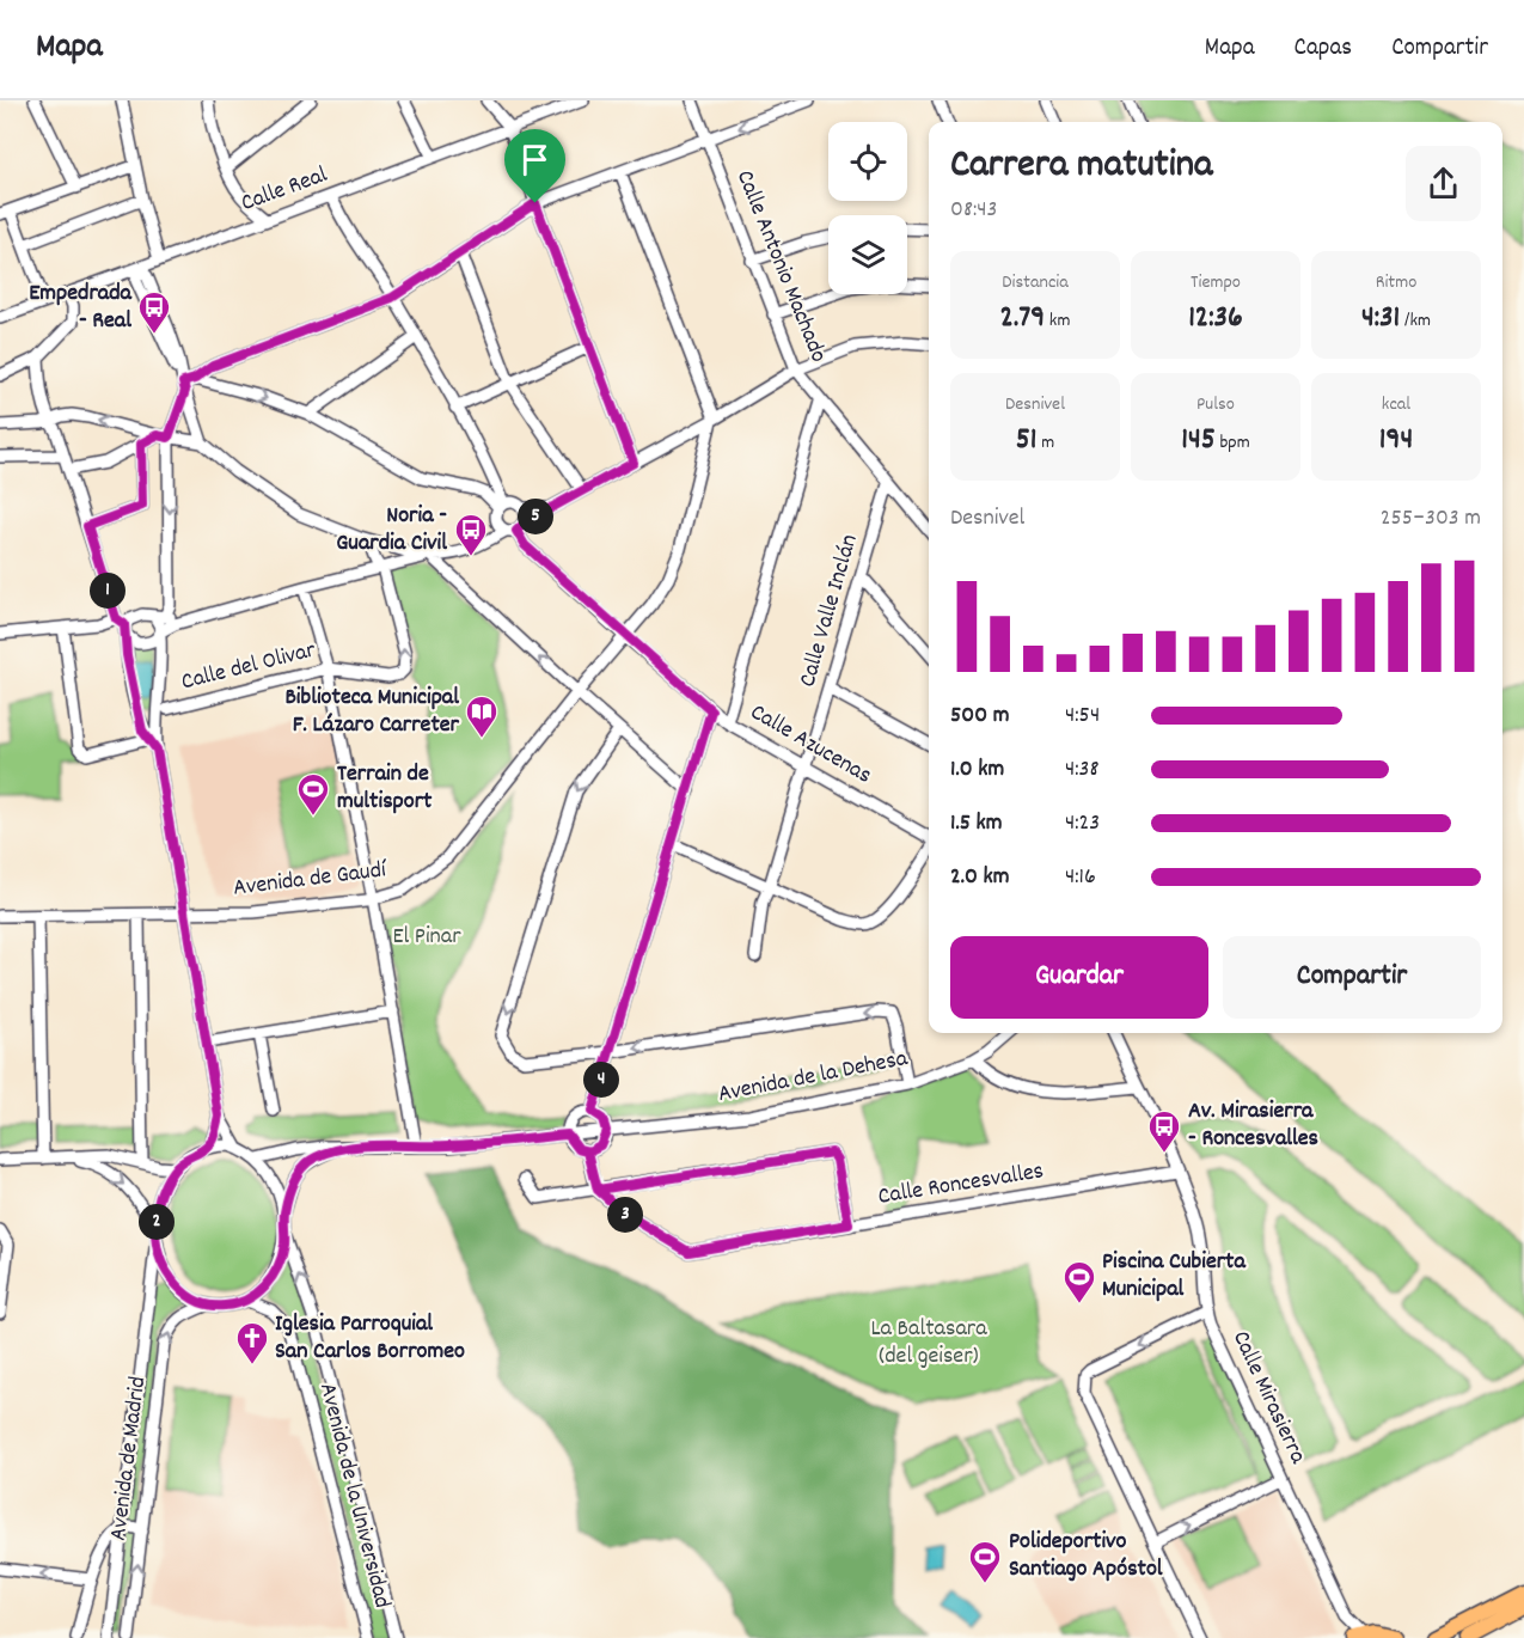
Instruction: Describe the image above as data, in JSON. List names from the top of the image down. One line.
{"streets":{"street":["Calle Real","Calle Antonio Machado","Calle Valle Inclán","Calle del Olivar","Calle Azucenas","Avenida de Gaudí","Avenida de la Dehesa","Calle Roncesvalles","Calle Mirasierra","Avenida de Madrid","Avenida de la Universidad"]},"crossings":[["Calle Antonio Machado","Calle Valle Inclán"],["Calle Valle Inclán","Calle Azucenas"],["Calle Azucenas","Avenida de Gaudí"],["Avenida de la Dehesa","Avenida de Madrid"],["Avenida de la Dehesa","Avenida de la Universidad"],["Calle Roncesvalles","Calle Mirasierra"],["Avenida de Madrid","Avenida de la Universidad"]],"parks":["El Pinar","La Baltasara (del geiser)"],"places":{"bus stop":["Empedrada - Real","Noria - Guardia Civil","Av. Mirasierra - Roncesvalles"],"library":["Biblioteca Municipal F. Lázaro Carreter"],"sports":["Terrain de multisport","Piscina Cubierta Municipal","Polideportivo Santiago Apóstol"],"church":["Iglesia Parroquial San Carlos Borromeo"]},"page":{"header":"Mapa","nav":["Mapa","Capas","Compartir"],"heading":["Carrera matutina","08:43"],"stats":[["Distancia","2.79 km"],["Tiempo","12:36"],["Ritmo","4:31 /km"],["Desnivel","51 m"],["Pulso","145 bpm"],["kcal","194"]],"chart":["Desnivel","255–303 m"],"pins":["5","1","4","3","2"],"list":[{"name":"500 m","note":"4:54"},{"name":"1.0 km","note":"4:38"},{"name":"1.5 km","note":"4:23"},{"name":"2.0 km","note":"4:16"}],"buttons":["Guardar","Compartir"]}}
